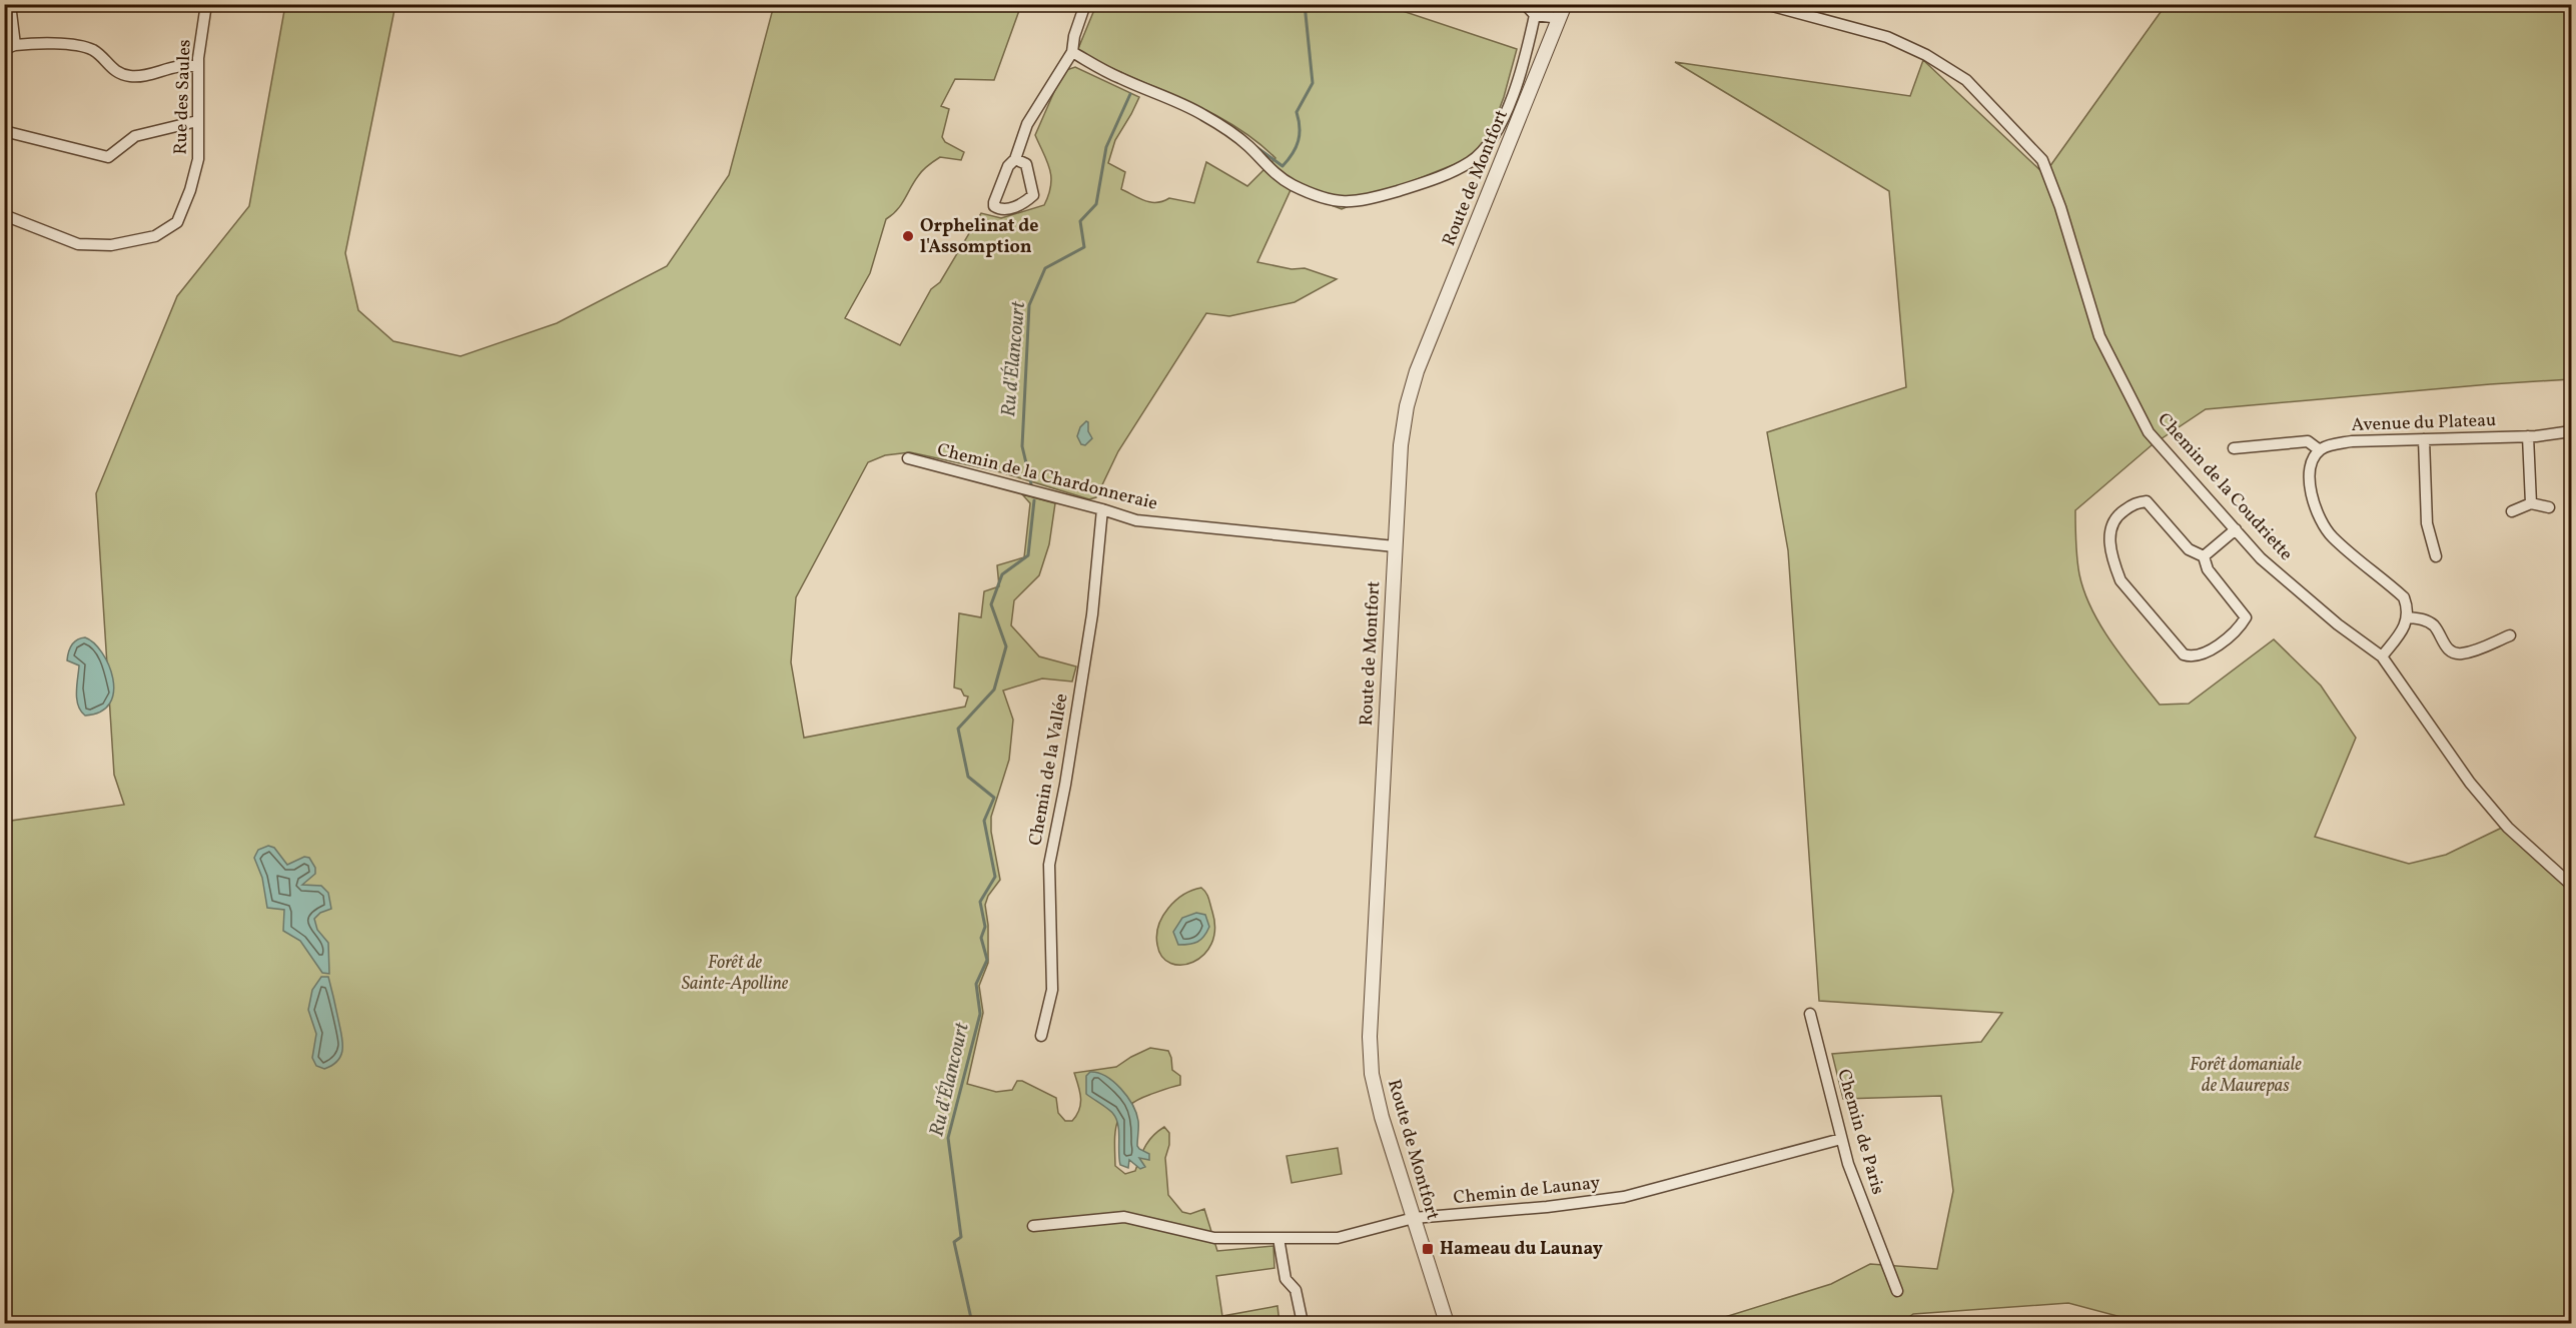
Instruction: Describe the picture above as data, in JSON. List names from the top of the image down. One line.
{"streets":{"street":["Rue des Saules","Route de Montfort","Avenue du Plateau","Chemin de la Chardonneraie","Chemin de la Coudriette","Chemin de la Vallée","Chemin de Paris","Chemin de Launay"]},"crossings":[["Route de Montfort","Chemin de la Chardonneraie"],["Route de Montfort","Chemin de Launay"],["Chemin de la Chardonneraie","Chemin de la Vallée"],["Chemin de Paris","Chemin de Launay"]],"water":["Ru d'Élancourt"],"parks":["Forêt de Sainte-Apolline","Forêt domaniale de Maurepas"],"places":{"other":["Orphelinat de l'Assomption"],"transit":["Hameau du Launay"]}}
